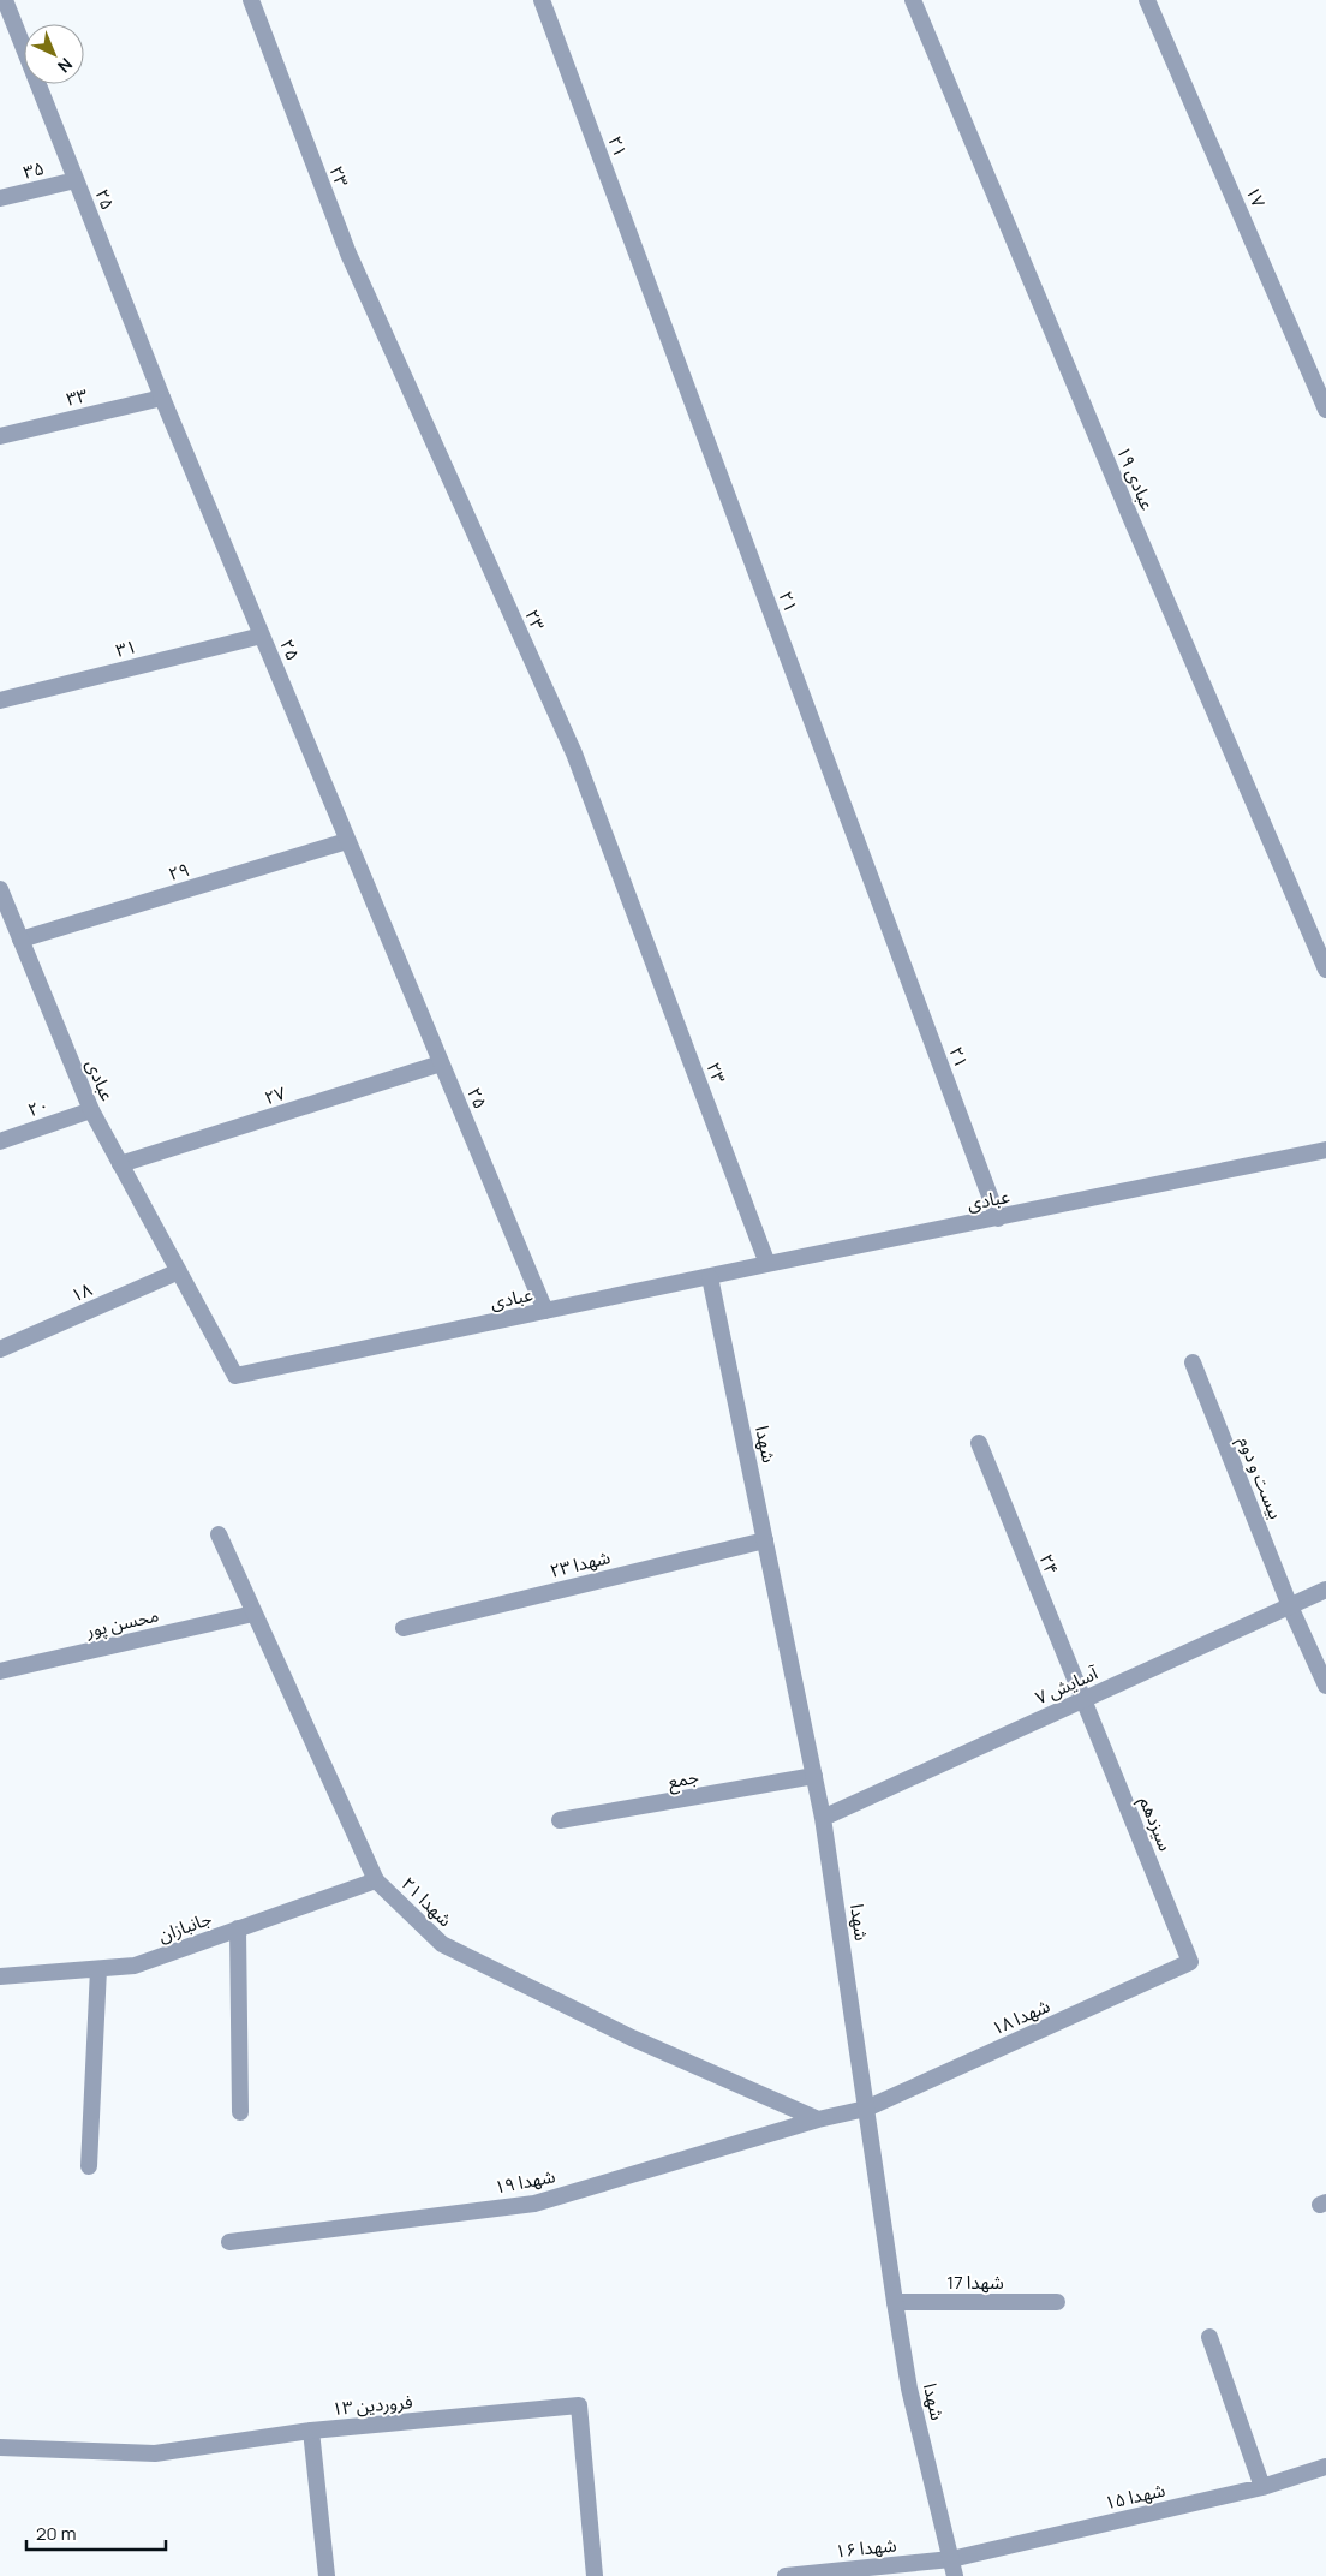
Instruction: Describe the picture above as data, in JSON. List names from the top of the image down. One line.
{"streets":{"street":["۲۱","۳۵","۲۳","۱۷","۲۵","۳۳","عبادی ۱۹","۳۱","۲۹","عبادی","۲۷","۲۰","۱۸","شهدا","بیست و دوم","شهدا ۲۳","۲۴","محسن پور","آسایش ۷","جمع","سیزدهم","شهدا ۲۱","جانبازان","شهدا ۱۸","شهدا ۱۹","شهدا 17","فروردین ۱۳","شهدا ۱۵","شهدا ۱۶"]},"crossings":[["۲۱","عبادی"],["۳۵","۲۵"],["۲۳","عبادی"],["۲۵","۳۳"],["۲۵","۳۱"],["۲۵","۲۹"],["۲۵","عبادی"],["۲۵","۲۷"],["۲۹","عبادی"],["عبادی","۲۷"],["عبادی","۲۰"],["عبادی","۱۸"],["عبادی","شهدا"],["شهدا","شهدا ۲۳"],["شهدا","آسایش ۷"],["شهدا","جمع"],["شهدا","شهدا ۱۸"],["شهدا","شهدا 17"],["شهدا","شهدا ۱۵"],["شهدا","شهدا ۱۶"],["بیست و دوم","آسایش ۷"],["۲۴","آسایش ۷"],["۲۴","سیزدهم"],["محسن پور","شهدا ۲۱"],["آسایش ۷","سیزدهم"],["سیزدهم","شهدا ۱۸"],["شهدا ۲۱","جانبازان"],["شهدا ۲۱","شهدا ۱۹"],["شهدا ۱۵","شهدا ۱۶"]],"scale_bar":"20 m","north":"bottom right"}
